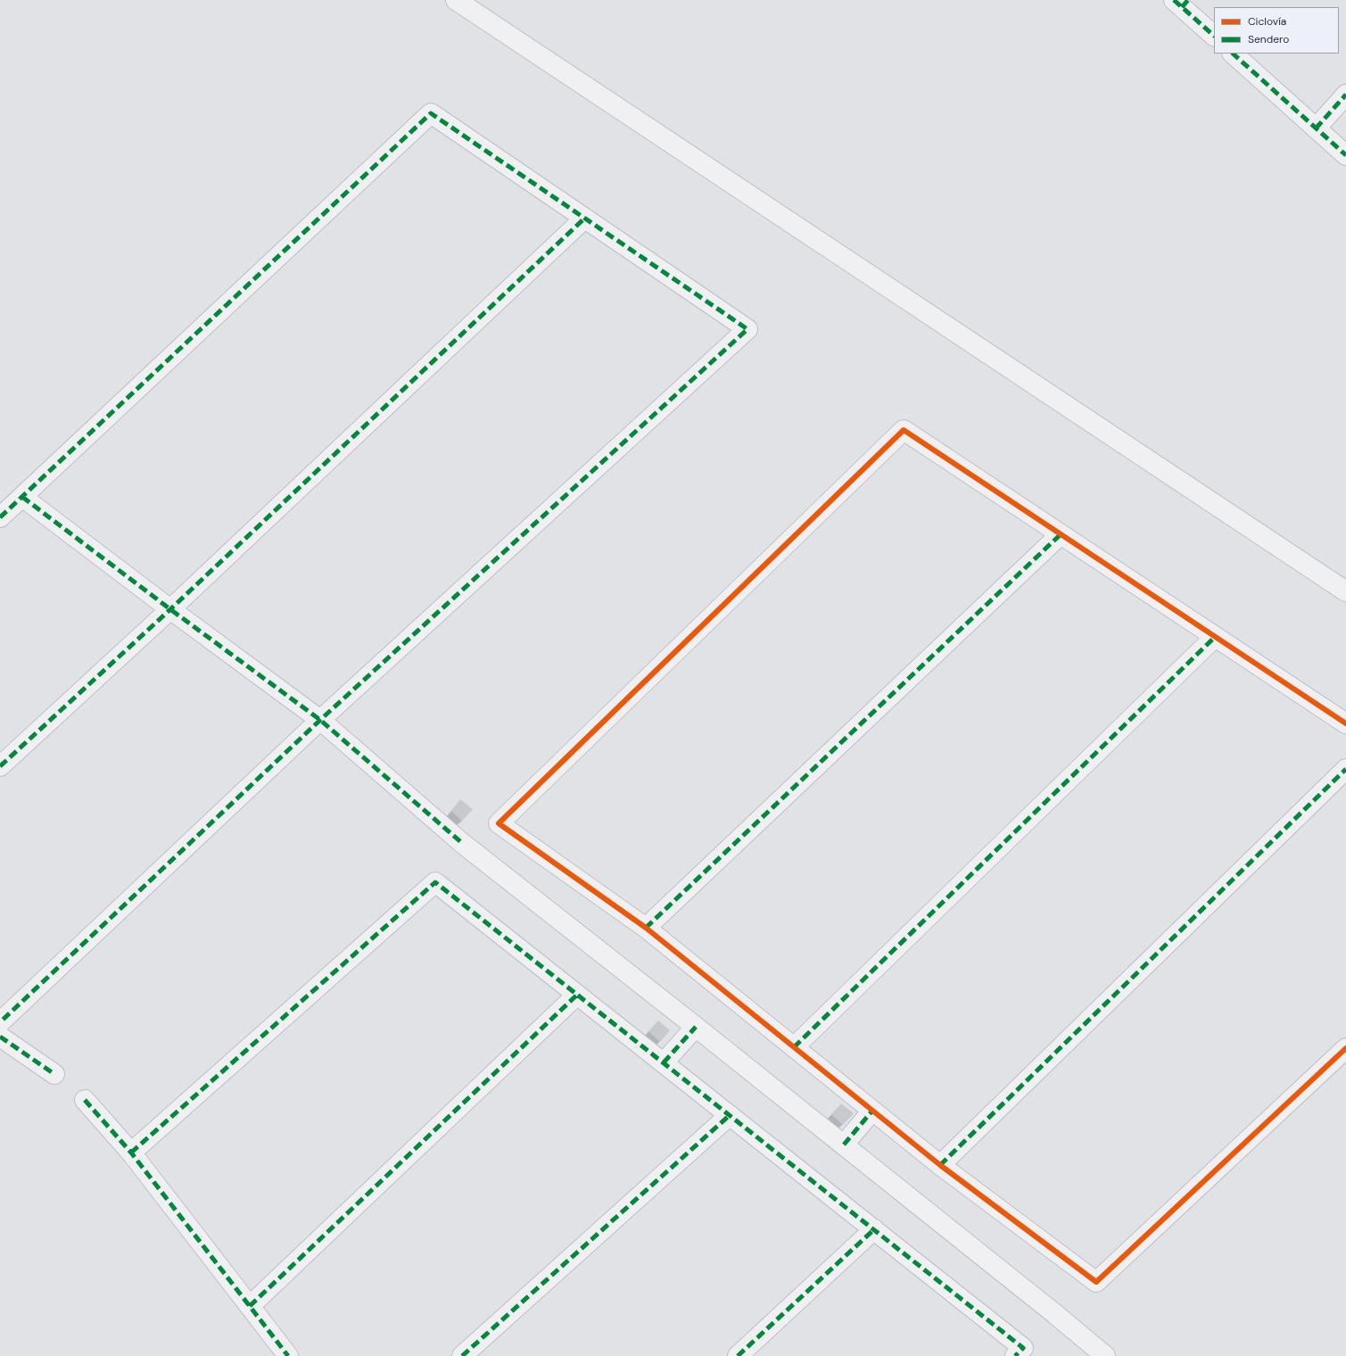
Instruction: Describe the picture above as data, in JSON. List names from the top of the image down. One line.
{"legend":["Ciclovía","Sendero"]}
